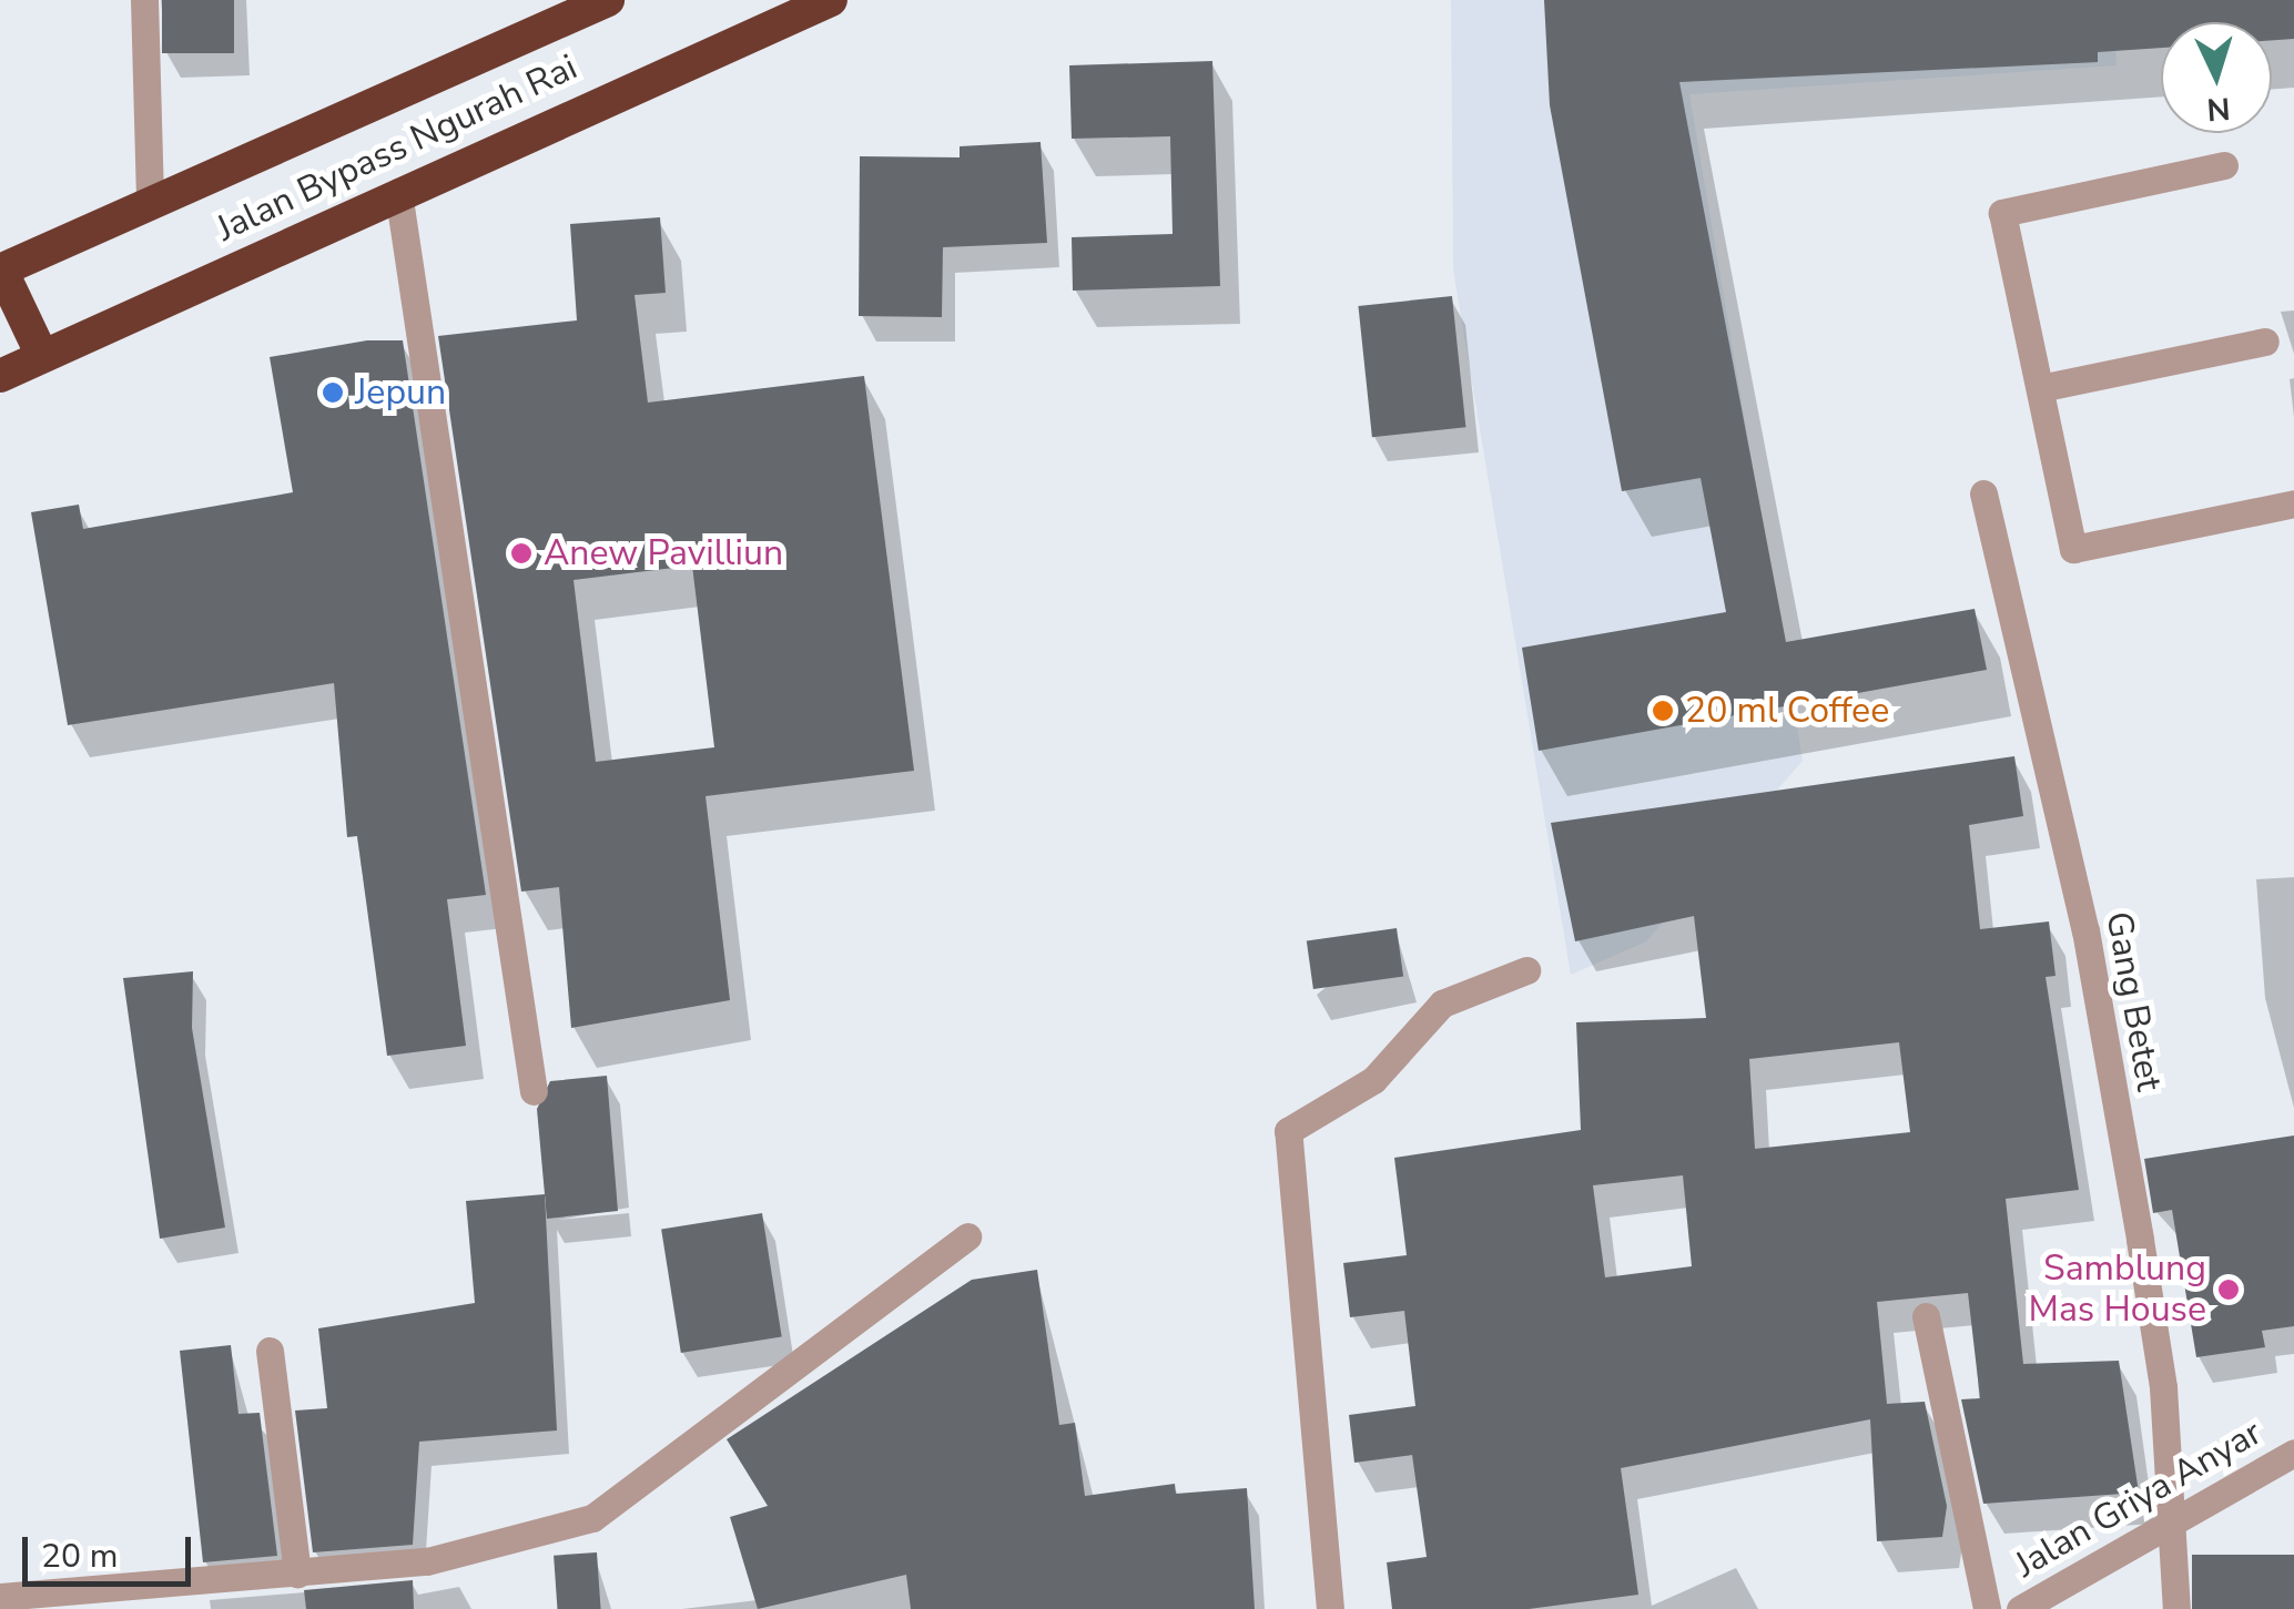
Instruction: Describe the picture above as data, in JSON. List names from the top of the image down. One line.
{"streets":{"highway":["Jalan Bypass Ngurah Rai"],"street":["Gang Betet","Jalan Griya Anyar"]},"crossings":[["Gang Betet","Jalan Griya Anyar"]],"places":["Jepun","Anew Pavilliun","20 ml Coffee","Samblung Mas House"],"scale_bar":"20 m","north":"bottom"}
